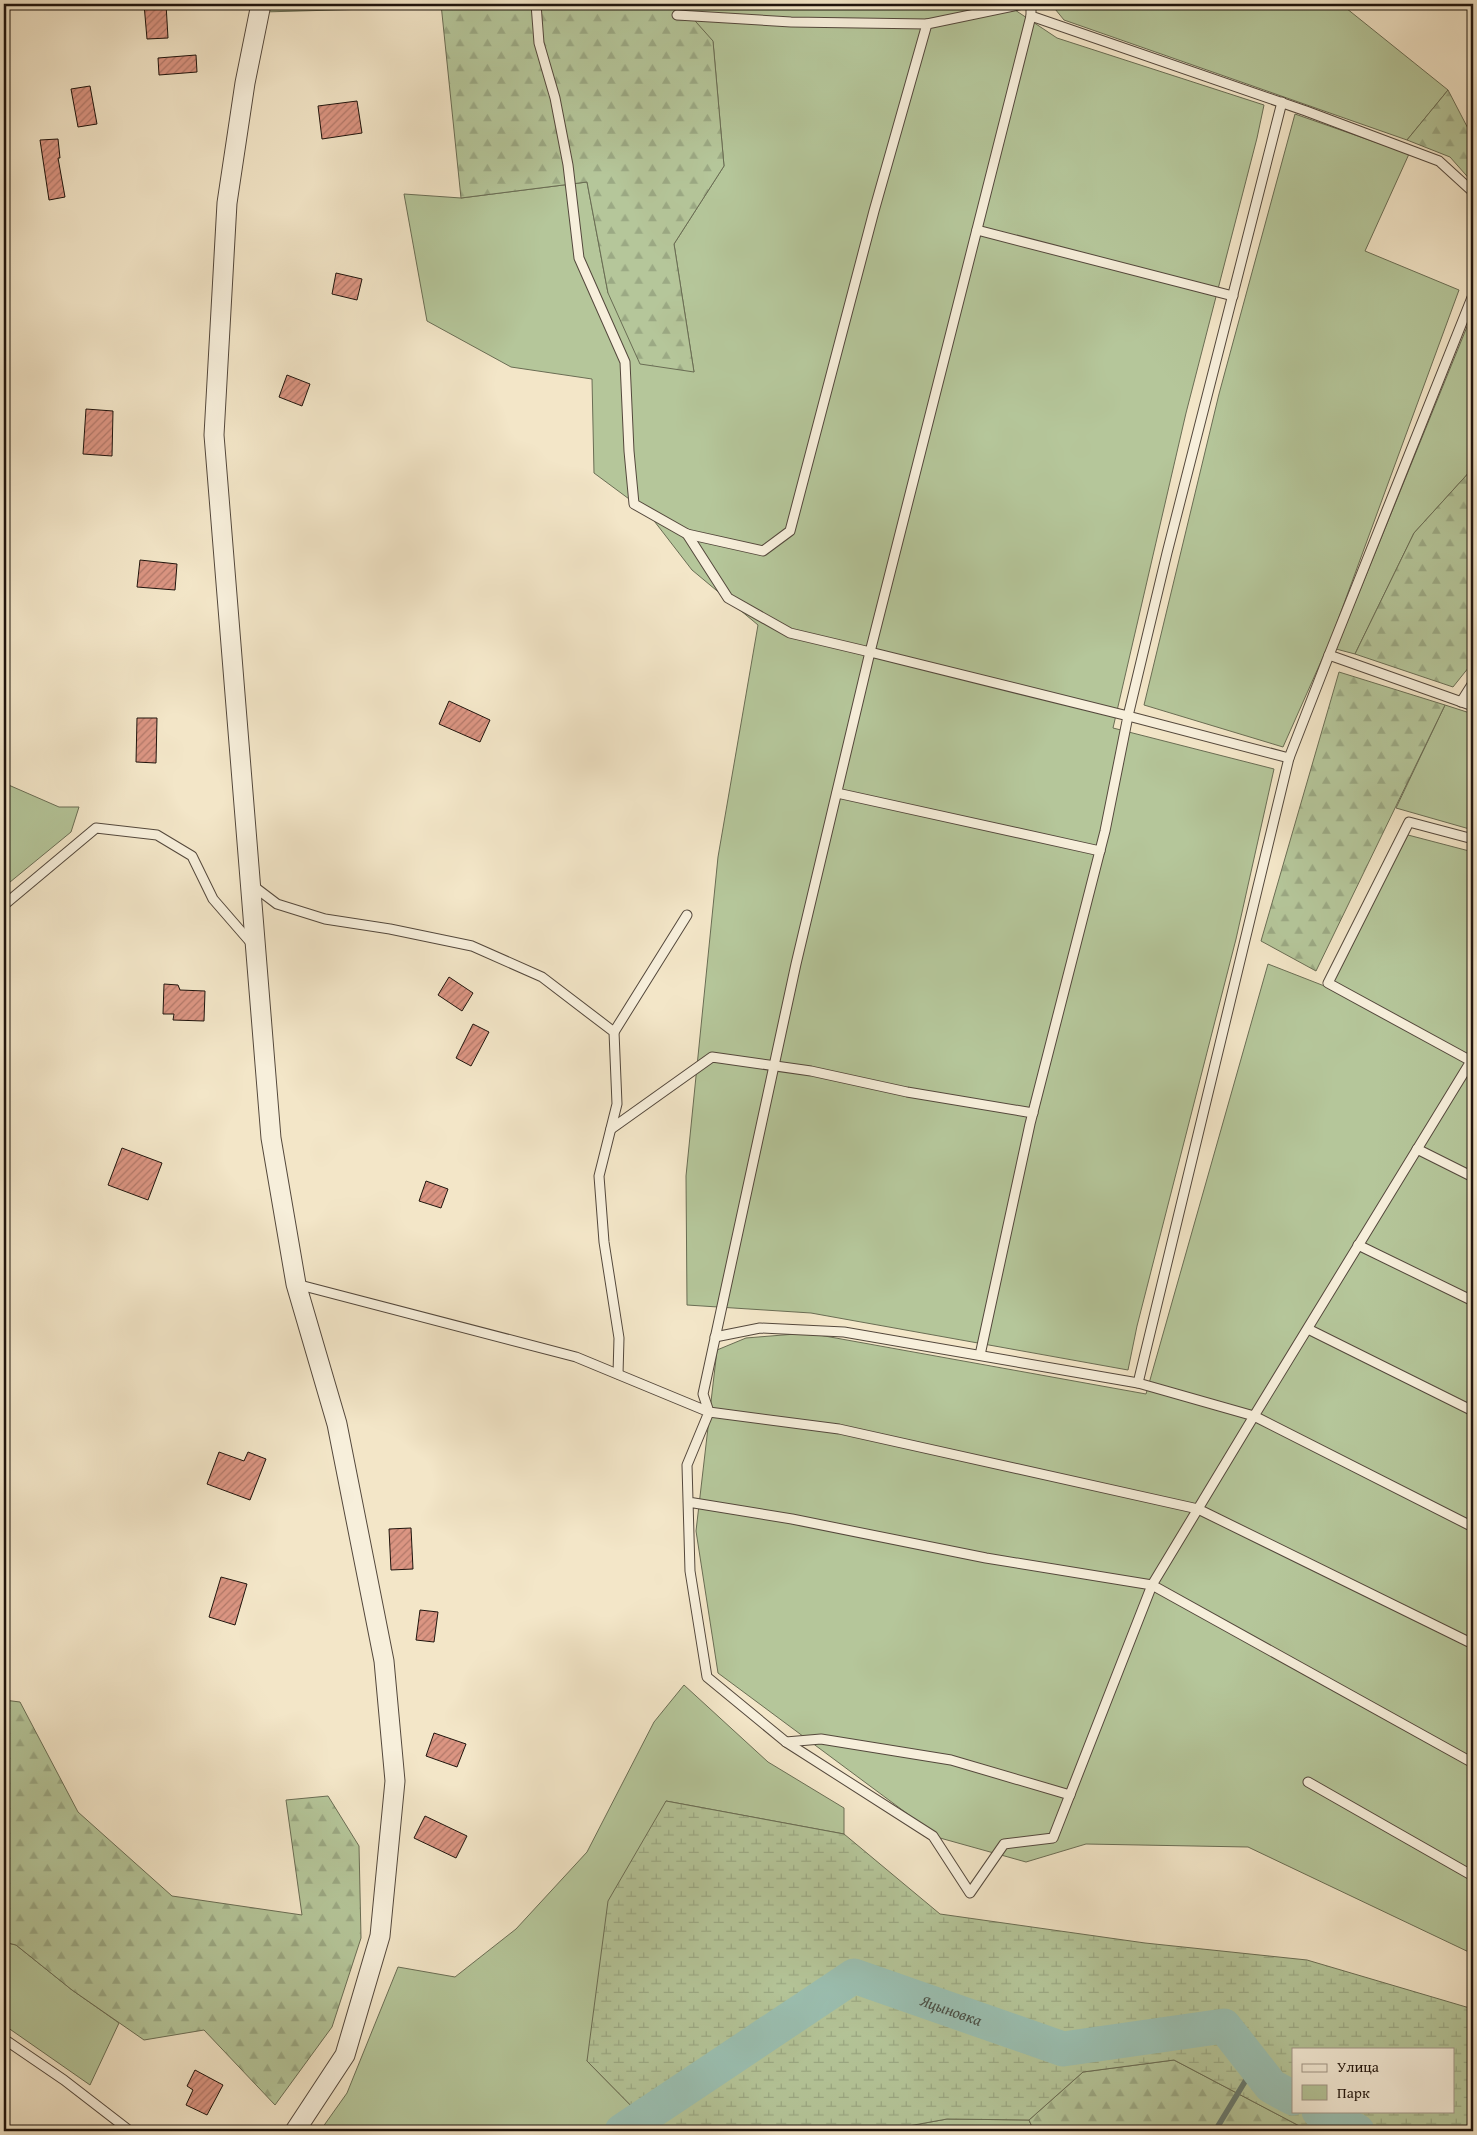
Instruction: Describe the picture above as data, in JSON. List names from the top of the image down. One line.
{"water":["Яцыновка"],"legend":["Улица","Парк"]}
